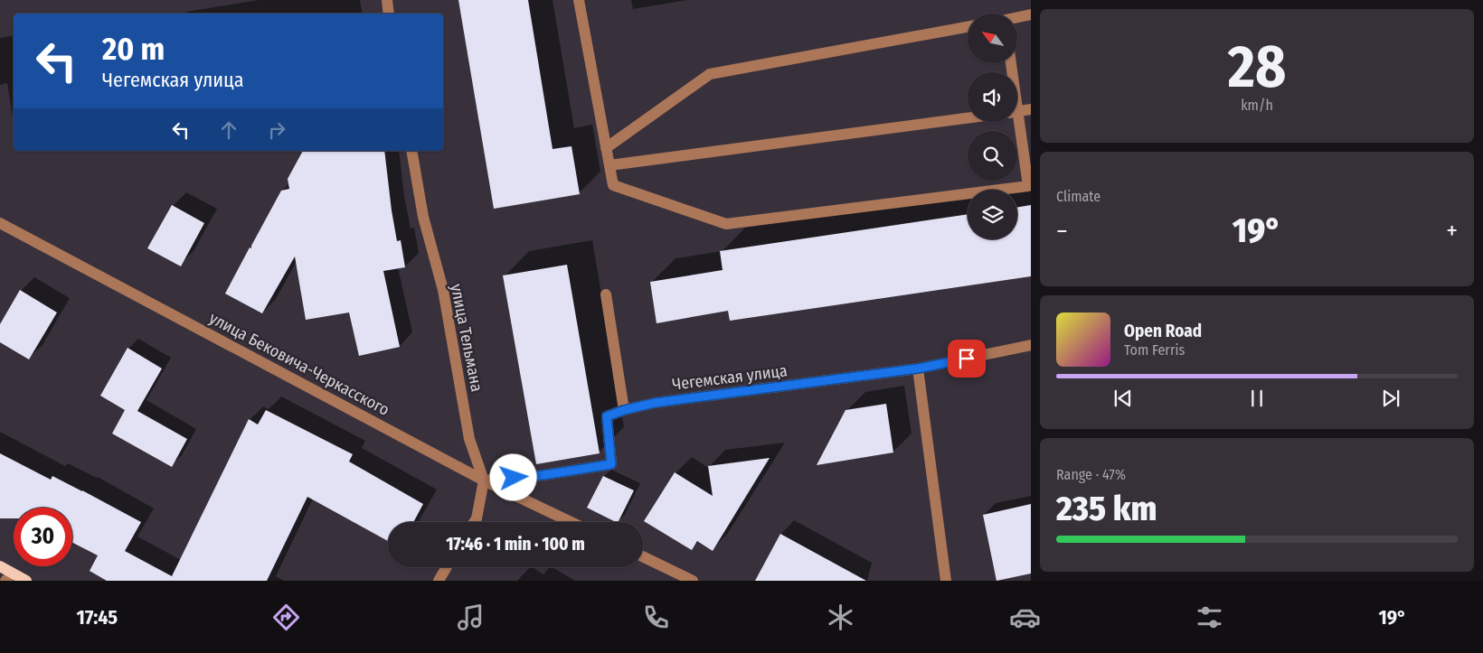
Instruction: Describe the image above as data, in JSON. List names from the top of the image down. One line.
{"streets":{"street":["улица Тельмана","улица Бековича-Черкасского","Чегемская улица"]},"crossings":[["улица Тельмана","улица Бековича-Черкасского"],["улица Тельмана","Чегемская улица"],["улица Бековича-Черкасского","Чегемская улица"]],"north":"top left","page":{"tile":[["28","km/h"],"Climate",["Range · 47%","235 km"]],"turn":["20 m","Чегемская улица"],"heat":["−","19°","+"],"song":["Open Road","Tom Ferris"],"limit":"30","trip":"17:46 · 1 min · 100 m","tabs":["17:45","19°"]}}
